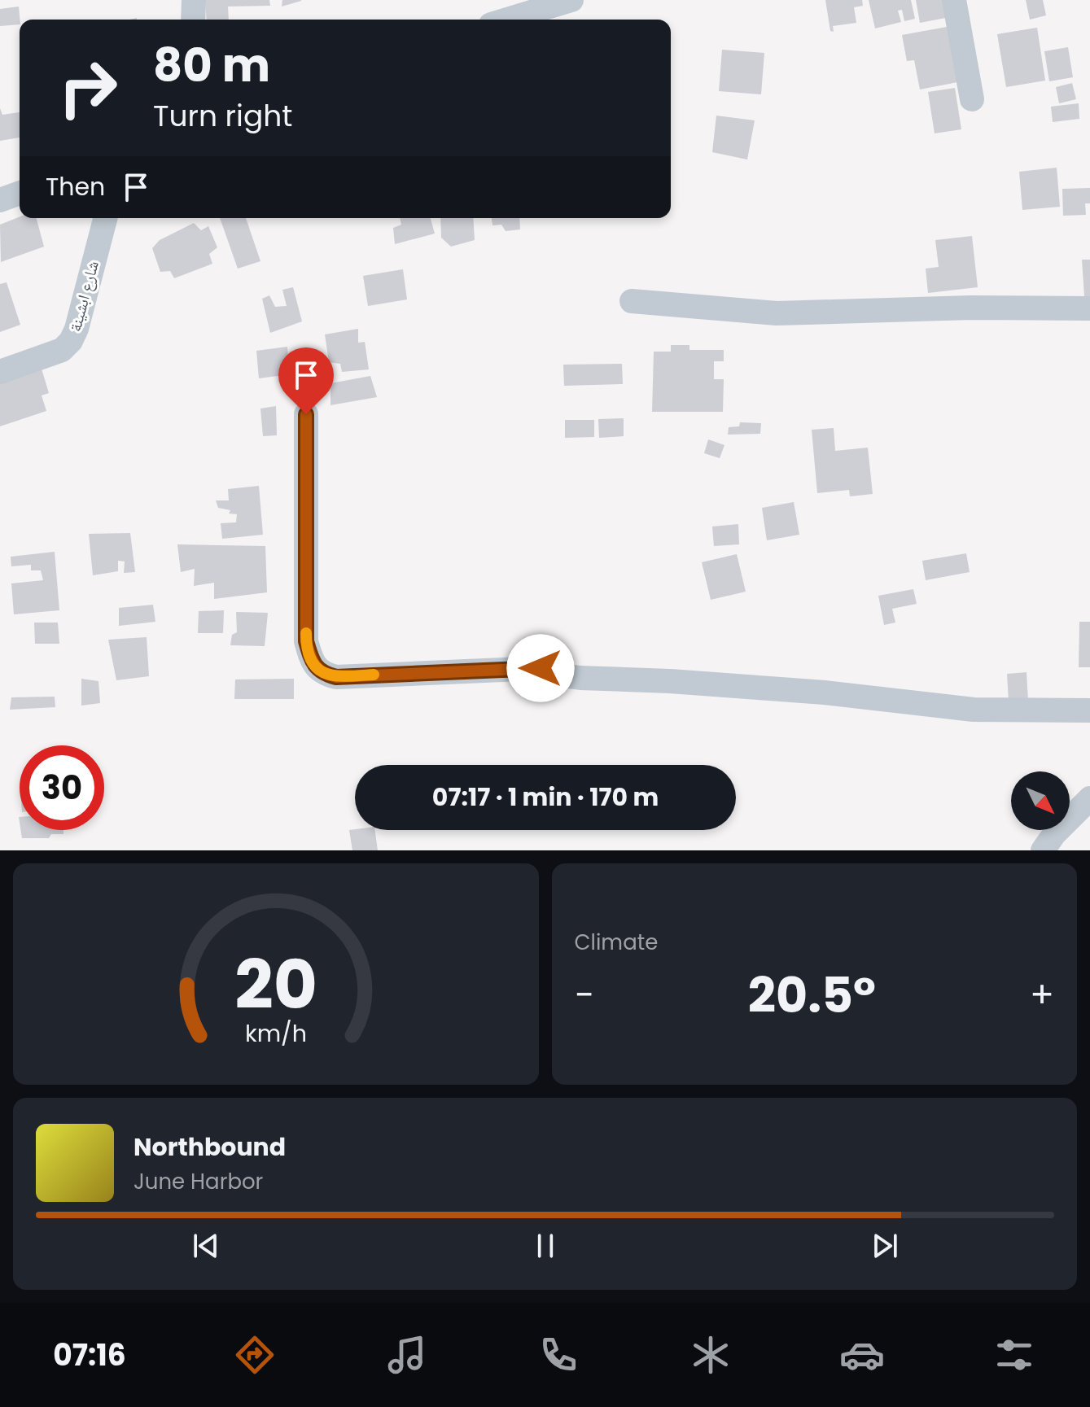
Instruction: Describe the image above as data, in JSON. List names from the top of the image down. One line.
{"streets":{"street":["شارع ابشينة"]},"north":"bottom right","page":{"turn":["80 m","Turn right"],"then":"Then","limit":"30","trip":"07:17 · 1 min · 170 m","tile":"Climate","heat":["−","20.5°","+"],"song":["Northbound","June Harbor"],"tabs":"07:16","gauge":["20","km/h"]}}
